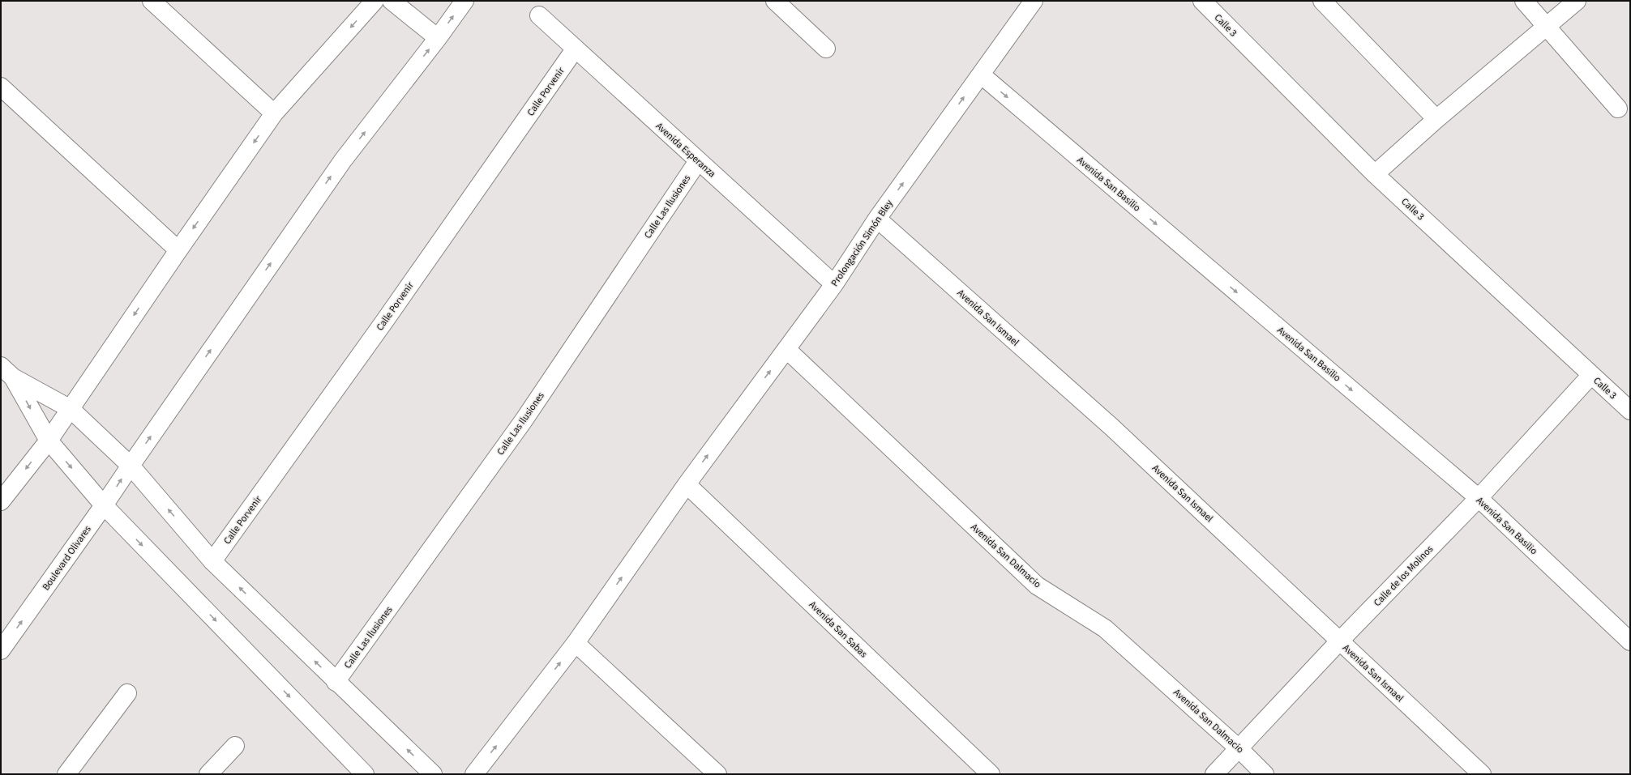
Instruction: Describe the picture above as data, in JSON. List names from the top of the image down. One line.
{"streets":{"street":["Calle 3","Calle Porvenir","Avenida Esperanza","Avenida San Basilio","Calle Las Ilusiones","Prolongación Simón Bley","Avenida San Ismael","Avenida San Dalmacio","Boulevard Olivares","Calle de los Molinos","Avenida San Sabas"]},"crossings":[["Calle 3","Calle de los Molinos"],["Calle Porvenir","Avenida Esperanza"],["Avenida Esperanza","Calle Las Ilusiones"],["Avenida Esperanza","Prolongación Simón Bley"],["Avenida San Basilio","Prolongación Simón Bley"],["Avenida San Basilio","Calle de los Molinos"],["Prolongación Simón Bley","Avenida San Ismael"],["Prolongación Simón Bley","Avenida San Dalmacio"],["Prolongación Simón Bley","Avenida San Sabas"],["Avenida San Ismael","Calle de los Molinos"],["Avenida San Dalmacio","Calle de los Molinos"]],"one_way":["Avenida San Basilio","Prolongación Simón Bley"]}
